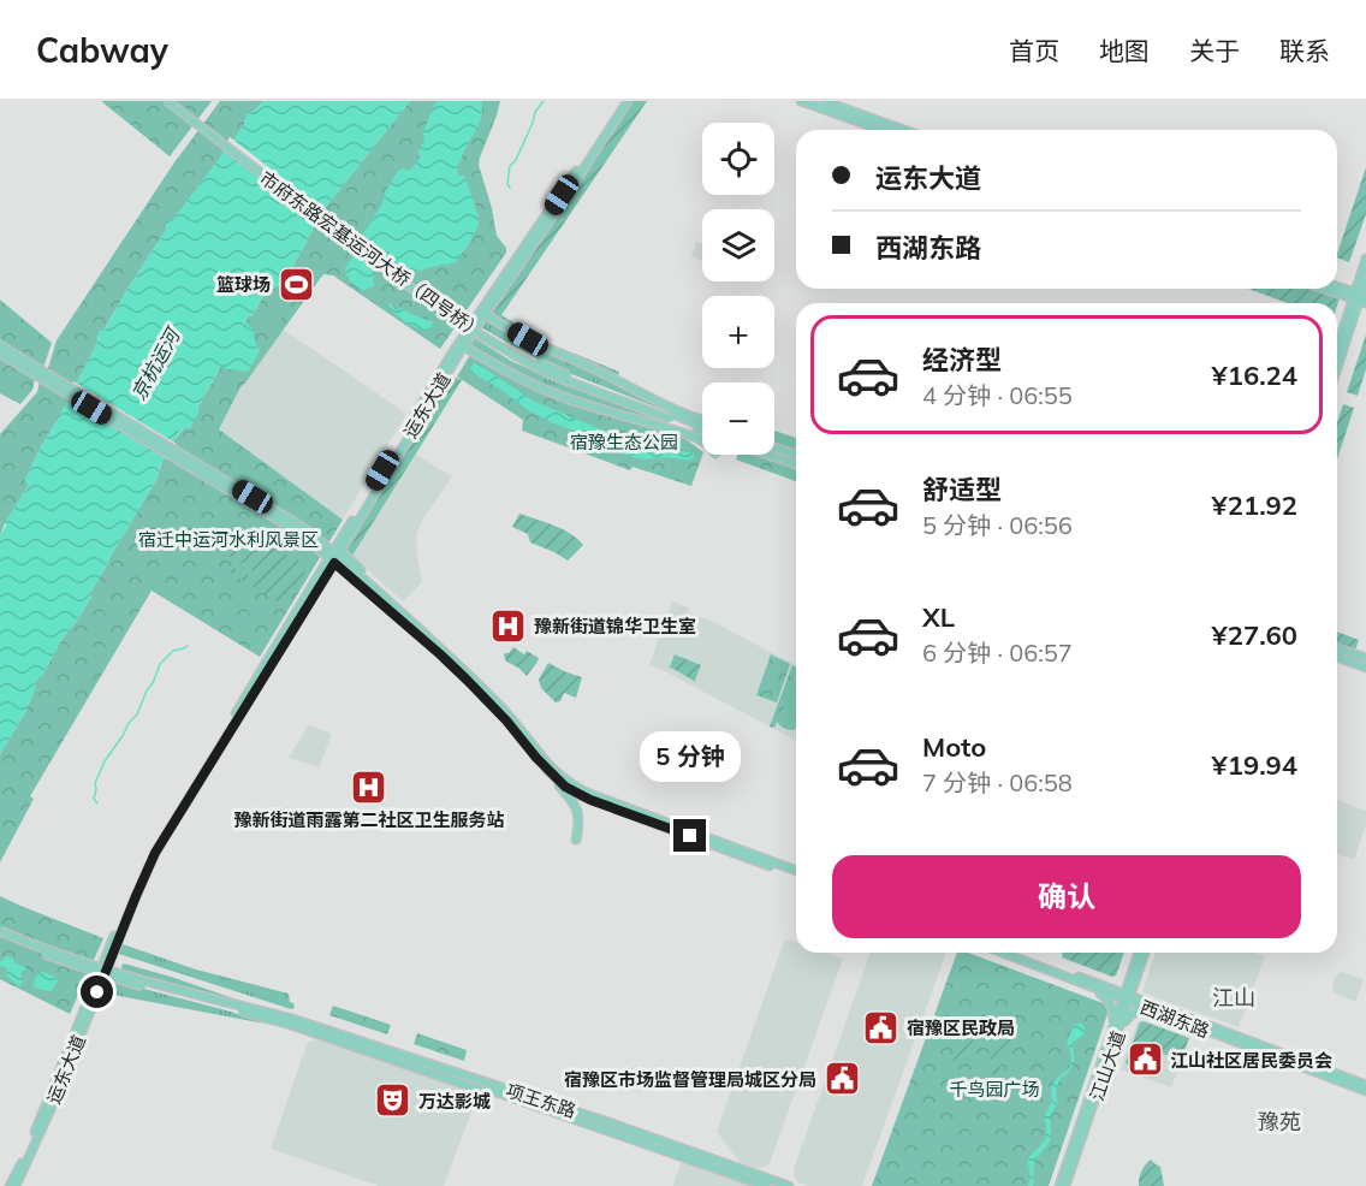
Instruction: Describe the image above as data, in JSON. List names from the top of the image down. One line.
{"streets":{"main road":["市府东路宏基运河大桥（四号桥）","运东大道","西湖东路","江山大道","项王东路"]},"crossings":[["西湖东路","江山大道"]],"districts":["江山","豫苑"],"water":["京杭运河"],"parks":["宿豫生态公园","宿迁中运河水利风景区","千鸟园广场"],"places":{"sports":["篮球场"],"hospital":["豫新街道锦华卫生室","豫新街道雨露第二社区卫生服务站"],"public building":["宿豫区民政局","江山社区居民委员会","宿豫区市场监督管理局城区分局"],"theatre":["万达影城"]},"page":{"header":"Cabway","nav":["首页","地图","关于","联系"],"map_buttons":["+","−"],"banner":["运东大道","西湖东路"],"list":[{"name":"经济型","note":"4 分钟 · 06:55","value":"¥16.24"},{"name":"舒适型","note":"5 分钟 · 06:56","value":"¥21.92"},{"name":"XL","note":"6 分钟 · 06:57","value":"¥27.60"},{"name":"Moto","note":"7 分钟 · 06:58","value":"¥19.94"}],"bubble":"5 分钟","buttons":"确认"}}
